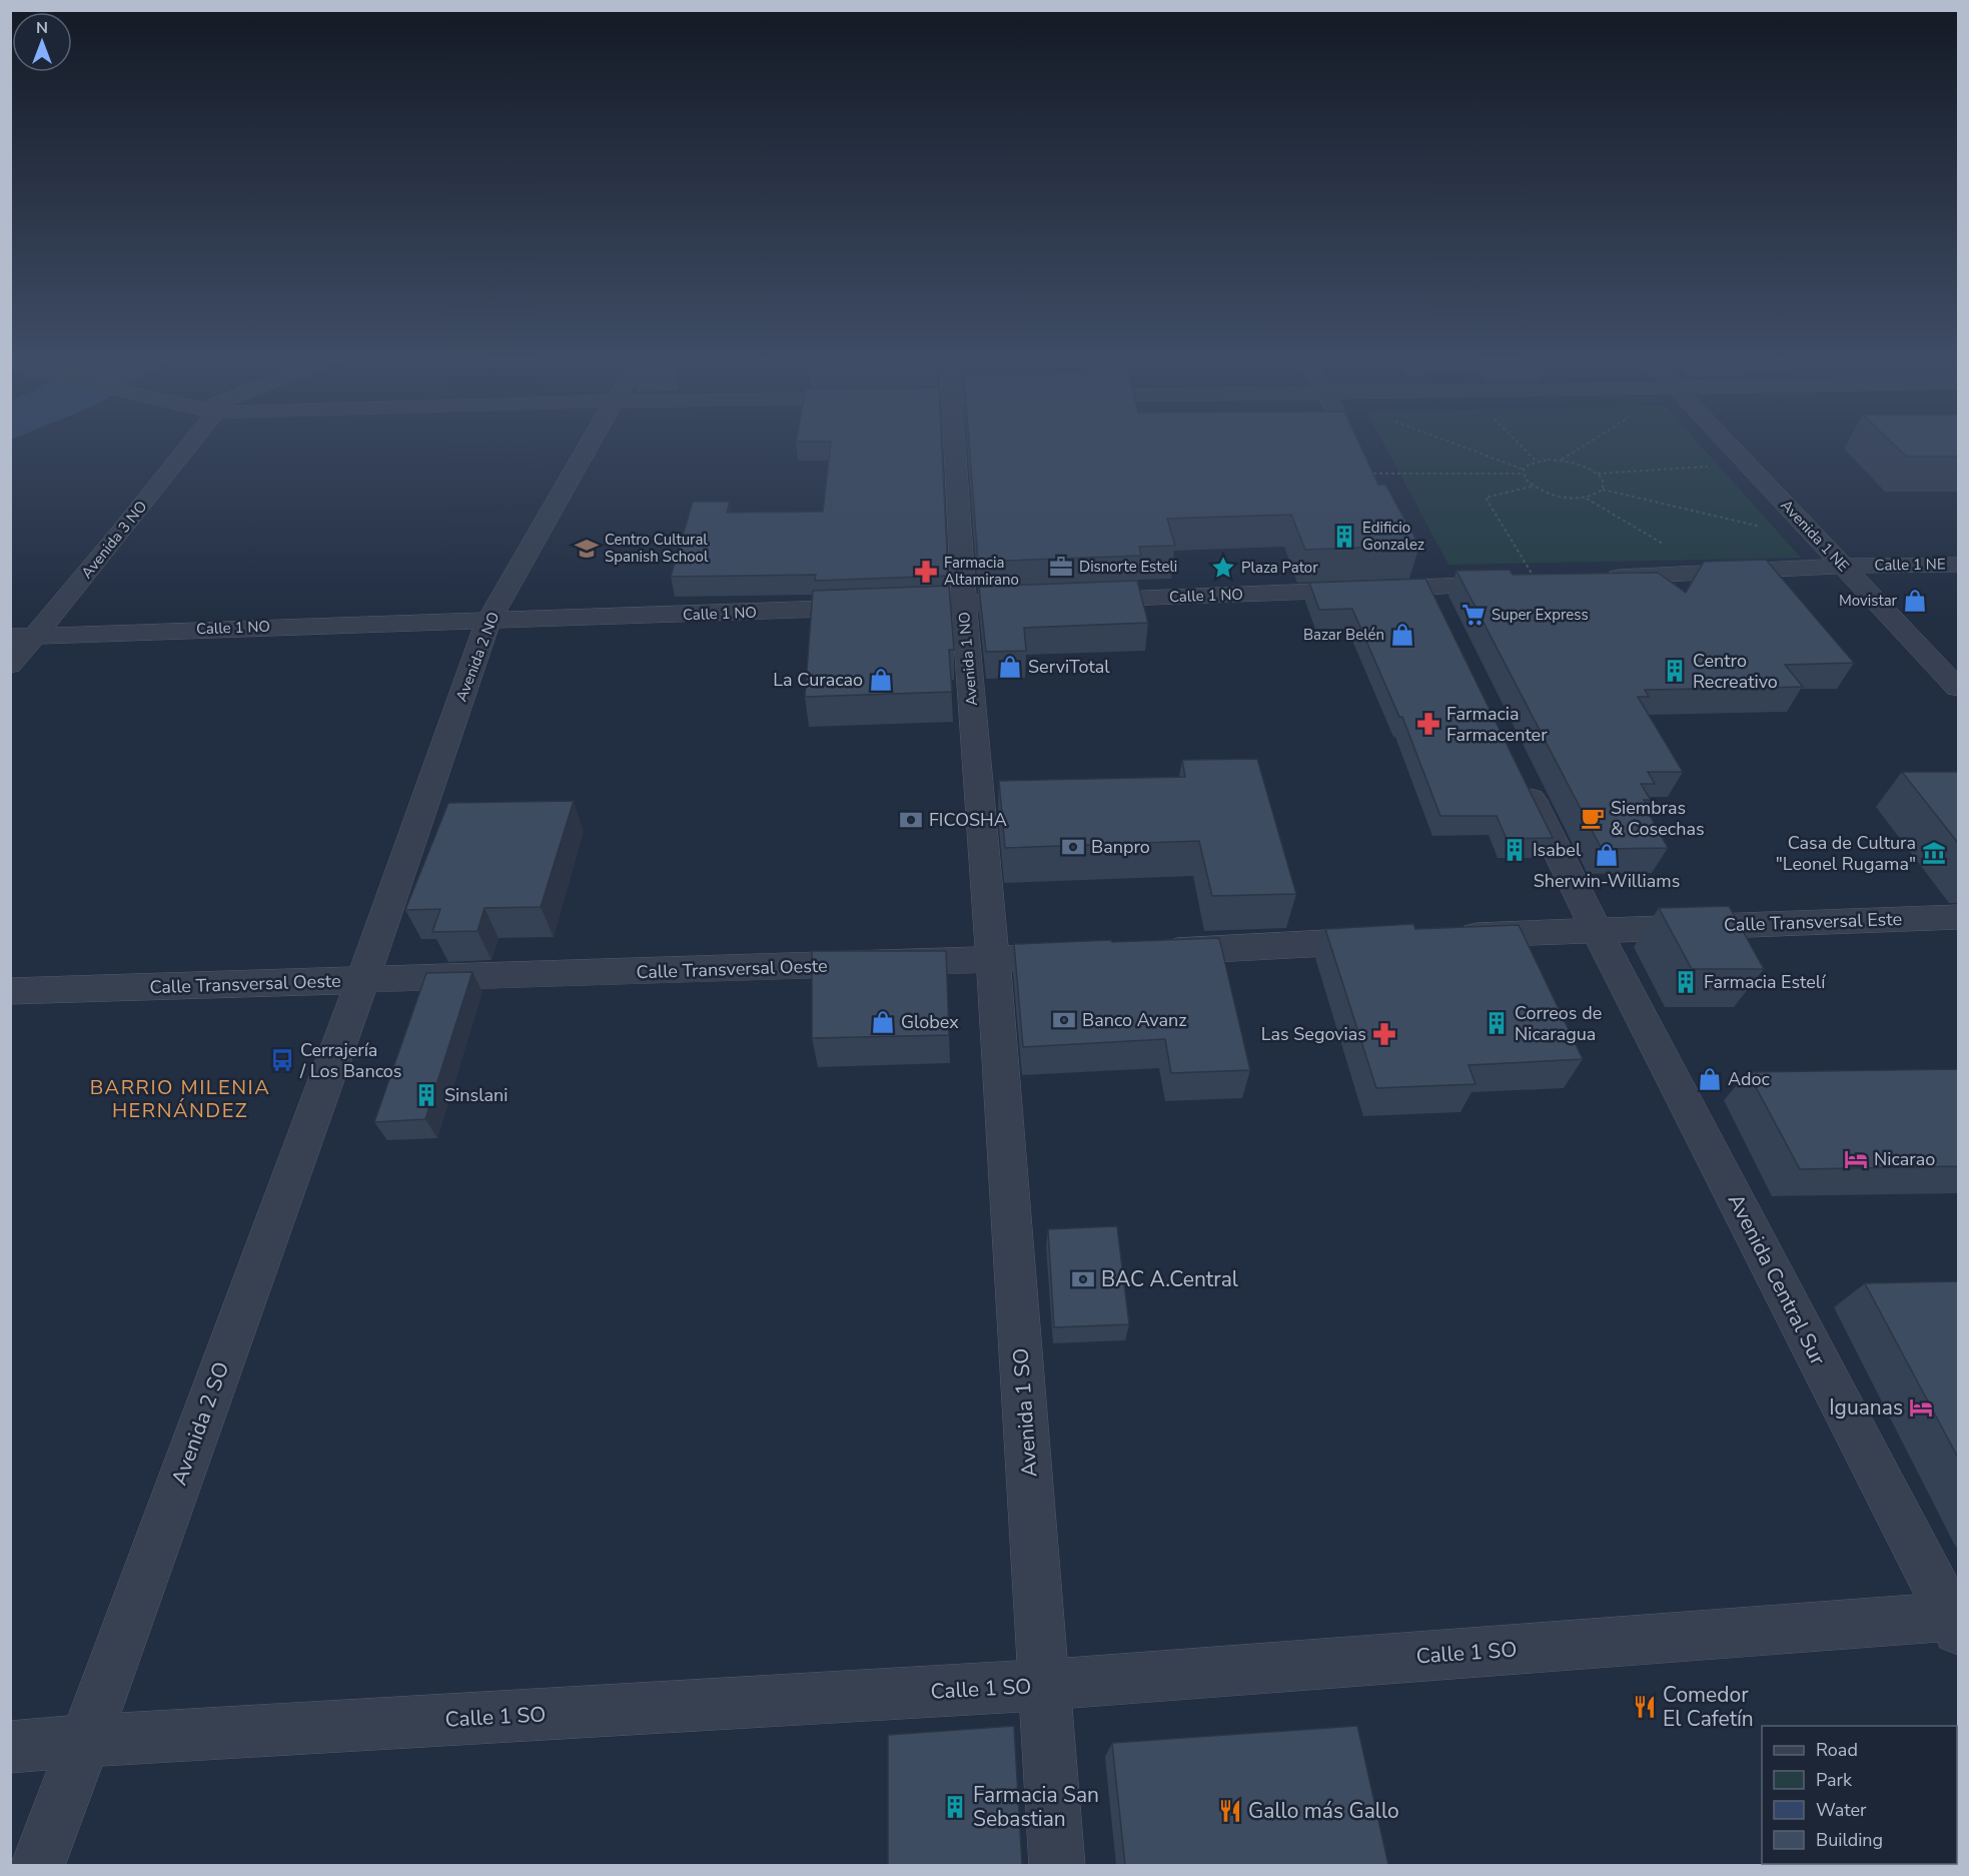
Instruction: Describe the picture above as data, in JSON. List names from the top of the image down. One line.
{"streets":{"street":["Avenida 1 NE","Avenida 3 NO","Calle 1 NE","Calle 1 NO","Avenida 2 NO","Avenida 1 NO","Calle Transversal Este","Calle Transversal Oeste","Avenida Central Sur","Avenida 1 SO","Avenida 2 SO","Calle 1 SO"]},"crossings":[["Avenida 1 NE","Calle 1 NE"],["Avenida 3 NO","Calle 1 NO"],["Calle 1 NO","Avenida 2 NO"],["Calle 1 NO","Avenida 1 NO"],["Avenida 2 NO","Calle Transversal Oeste"],["Avenida 2 NO","Avenida 2 SO"],["Avenida 1 NO","Calle Transversal Oeste"],["Avenida 1 NO","Avenida 1 SO"],["Calle Transversal Este","Avenida Central Sur"],["Calle Transversal Oeste","Avenida 1 SO"],["Calle Transversal Oeste","Avenida 2 SO"],["Avenida Central Sur","Calle 1 SO"],["Avenida 1 SO","Calle 1 SO"],["Avenida 2 SO","Calle 1 SO"]],"districts":["BARRIO MILENIA HERNÁNDEZ"],"places":{"building":["Edificio Gonzalez","Centro Recreativo","Isabel","Farmacia Estelí","Correos de Nicaragua","Sinslani","Farmacia San Sebastian"],"school or university":["Centro Cultural Spanish School"],"office":["Disnorte Esteli"],"place":["Plaza Pator"],"pharmacy":["Farmacia Altamirano","Farmacia Farmacenter","Las Segovias"],"shop":["Movistar","Bazar Belén","ServiTotal","La Curacao","Sherwin-Williams","Globex","Adoc"],"supermarket":["Super Express"],"cafe":["Siembras & Cosechas"],"bank":["FICOSHA","Banpro","Banco Avanz","BAC A.Central"],"museum":["Casa de Cultura \"Leonel Rugama\""],"bus stop":["Cerrajería / Los Bancos"],"hotel":["Nicarao","Iguanas"],"restaurant":["Comedor El Cafetín","Gallo más Gallo"]},"legend":["Road","Park","Water","Building"],"north":"top"}
